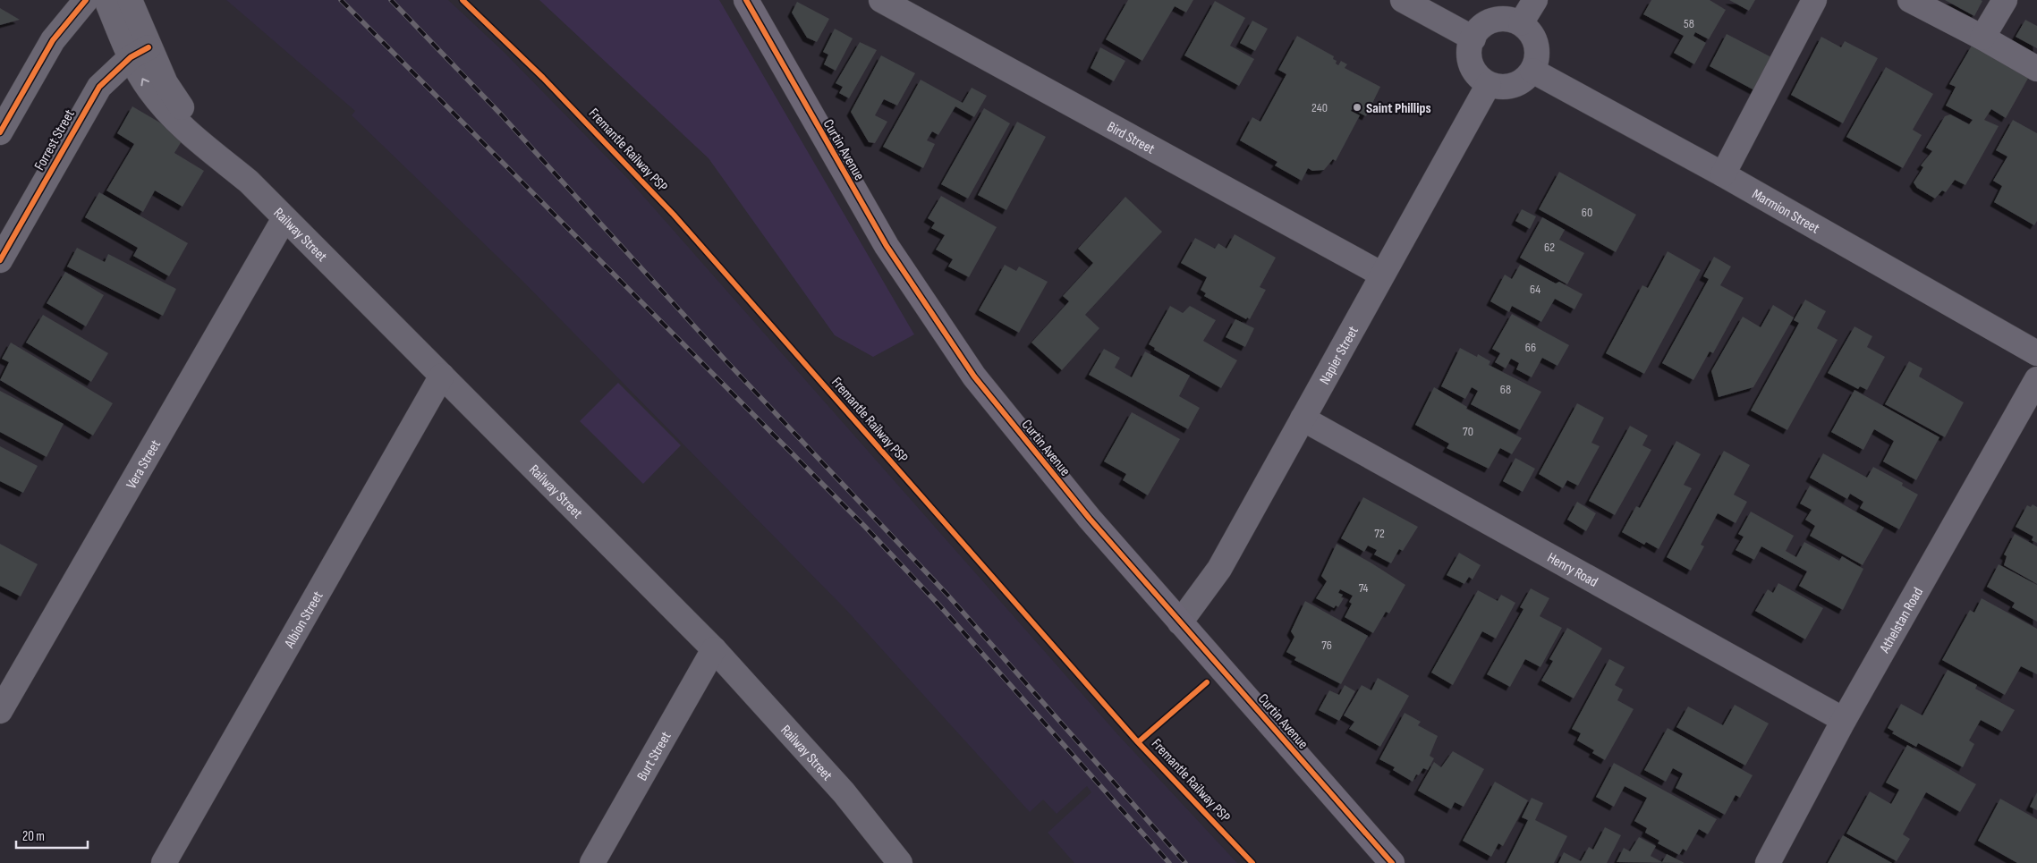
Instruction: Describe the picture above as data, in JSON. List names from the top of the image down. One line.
{"streets":{"main road":["Curtin Avenue"],"street":["Bird Street","Forrest Street","Marmion Street","Railway Street","Napier Street","Vera Street","Henry Road","Albion Street","Athelstan Road","Burt Street"],"cycle path":["Fremantle Railway PSP"]},"crossings":[["Bird Street","Napier Street"],["Forrest Street","Railway Street"],["Curtin Avenue","Napier Street"],["Marmion Street","Napier Street"],["Railway Street","Vera Street"],["Railway Street","Albion Street"],["Railway Street","Burt Street"],["Napier Street","Henry Road"],["Henry Road","Athelstan Road"]],"places":["Saint Phillips"],"house_numbers":["58","240","60","62","64","66","68","70","72","74","76"],"scale_bar":"20 m"}
